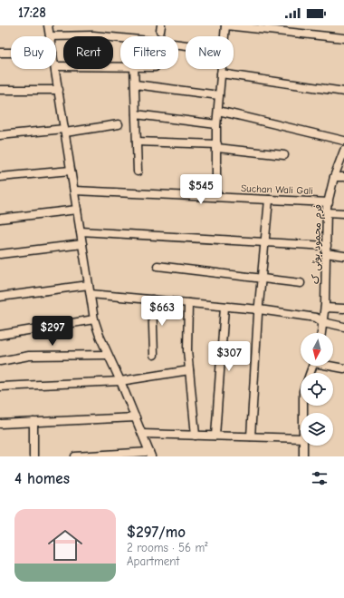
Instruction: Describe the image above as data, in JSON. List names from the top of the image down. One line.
{"streets":{"street":["Suchan Wali Gali","فرم محمود بوٹی ک"]},"crossings":[["Suchan Wali Gali","فرم محمود بوٹی ک"]],"north":"bottom","page":{"status":"17:28","chip":["Buy","Rent","Filters","New"],"price":["$545","$663","$297","$307"],"heading":"4 homes","list":[{"name":"$297/mo","note":"2 rooms · 56 m² · Apartment"}]}}
